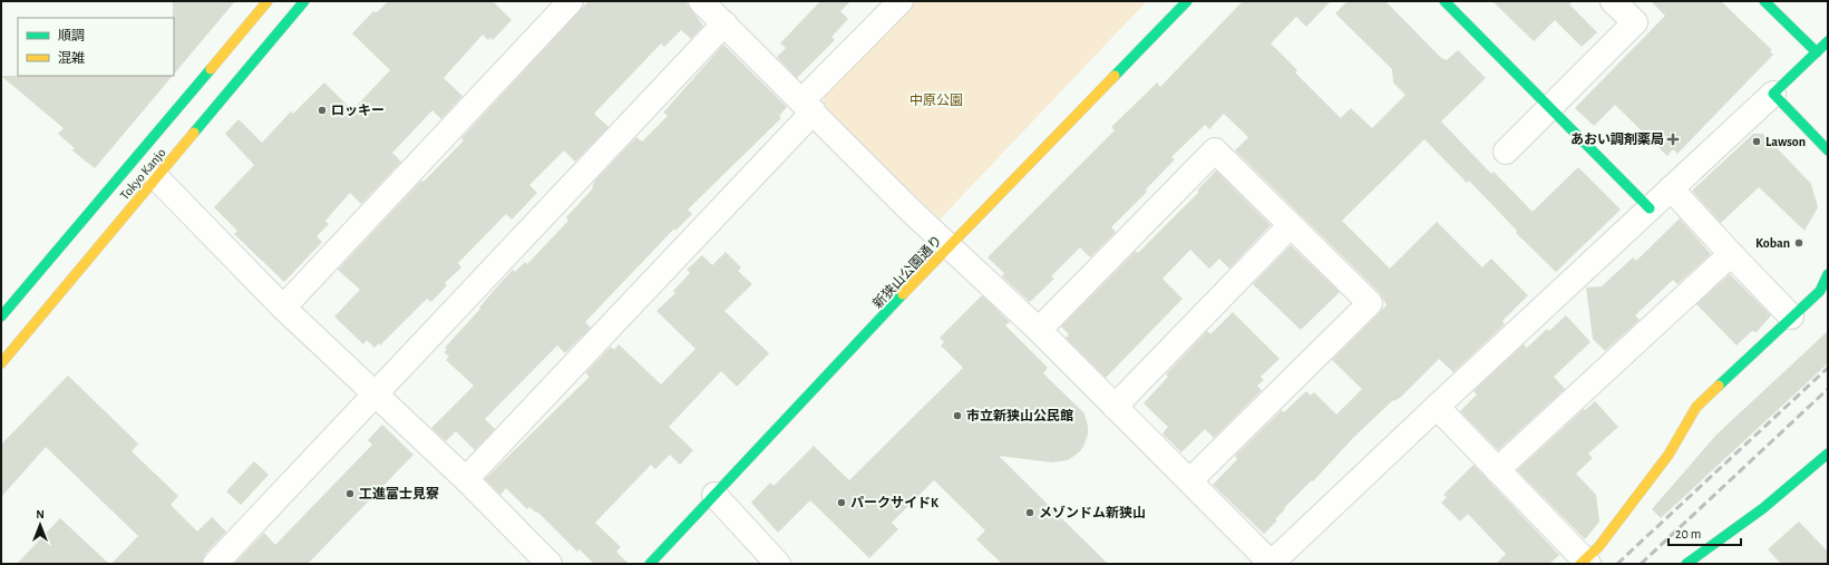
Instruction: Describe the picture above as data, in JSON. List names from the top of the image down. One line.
{"streets":{"main road":["Tokyo Kanjo","新狭山公園通り"]},"parks":["中原公園"],"places":{"other":["ロッキー","Lawson","Koban","市立新狭山公民館","工進富士見寮","パークサイドK","メゾンドム新狭山"],"health":["あおい調剤薬局"]},"legend":["順調","混雑"],"scale_bar":"20 m","north":"top"}
